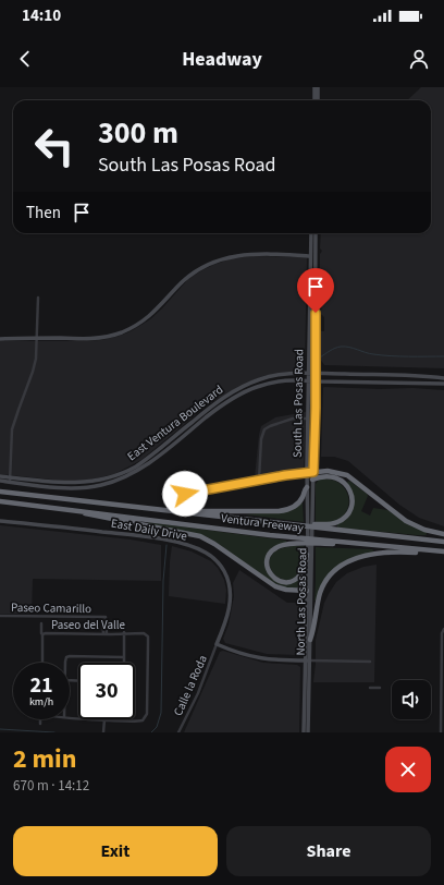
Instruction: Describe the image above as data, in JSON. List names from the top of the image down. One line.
{"streets":{"highway":["Ventura Freeway"],"main road":["South Las Posas Road","East Ventura Boulevard","East Daily Drive","North Las Posas Road"],"street":["Paseo Camarillo","Paseo del Valle","Calle la Roda"]},"crossings":[["South Las Posas Road","East Ventura Boulevard"],["South Las Posas Road","North Las Posas Road"],["Ventura Freeway","North Las Posas Road"],["East Daily Drive","Calle la Roda"],["Paseo Camarillo","Paseo del Valle"]],"page":{"status":"14:10","header":"Headway","turn":["300 m","South Las Posas Road"],"then":"Then","speed":"21 km/h","limit":"30","heading":["2 min","670 m · 14:12"],"buttons":["Exit","Share"]}}
